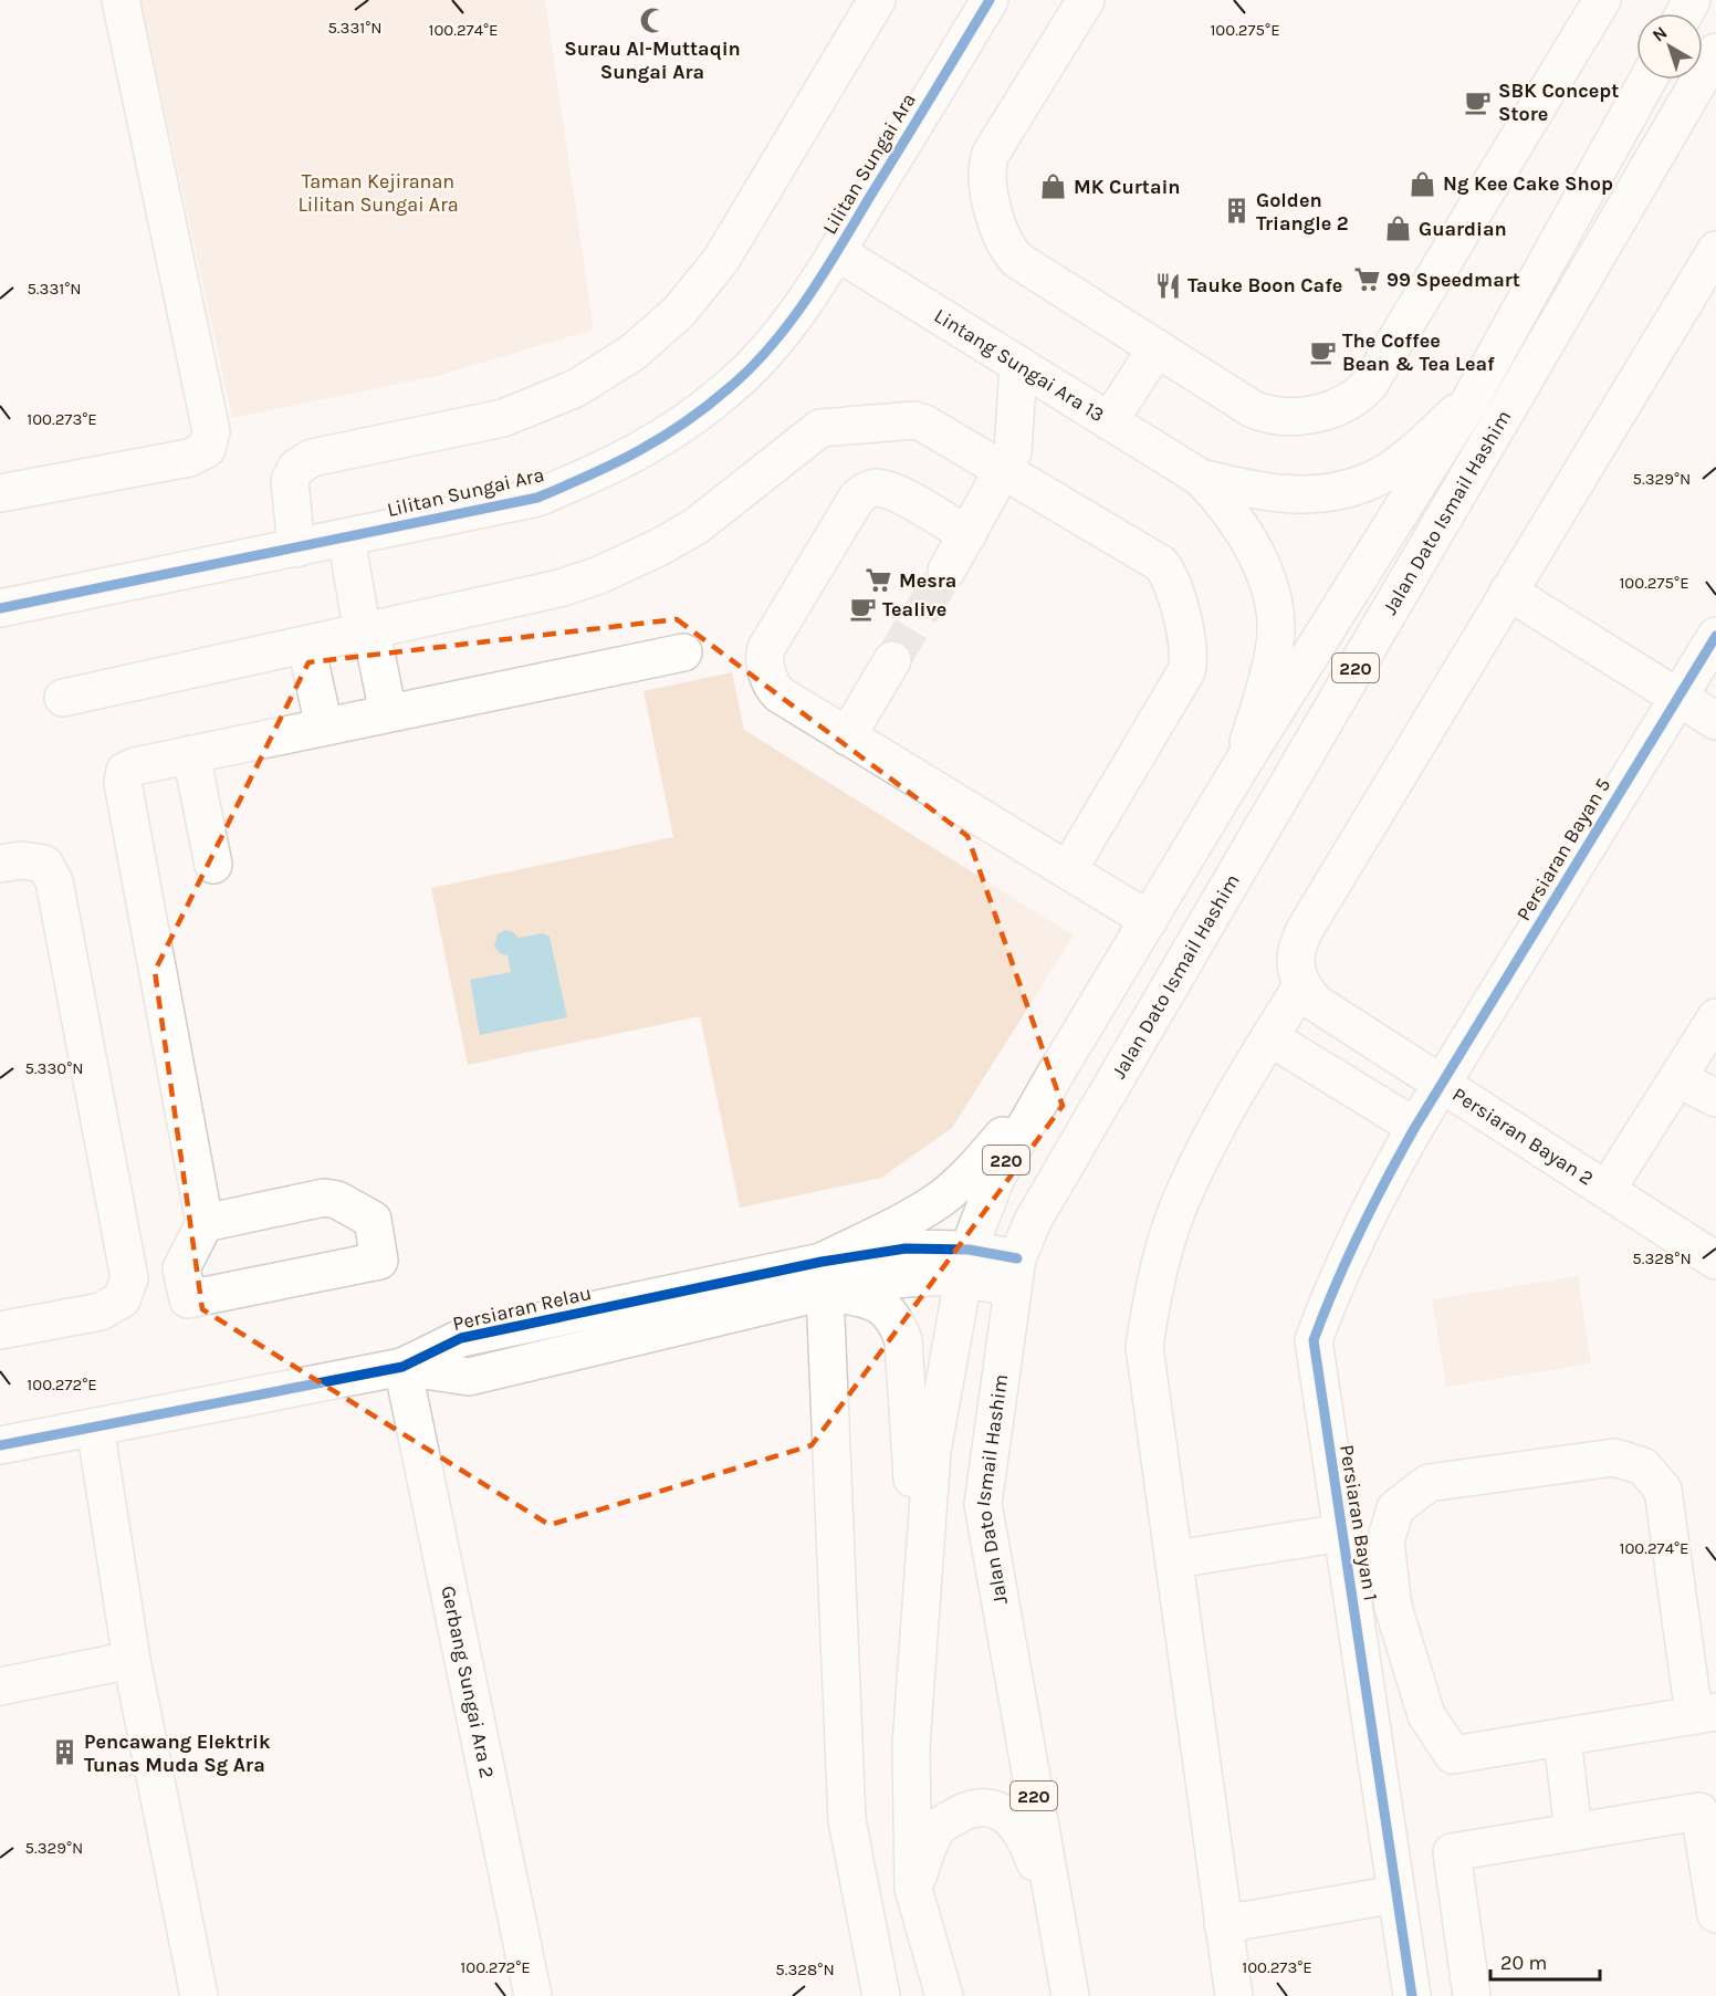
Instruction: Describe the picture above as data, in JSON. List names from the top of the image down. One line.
{"streets":{"street":["Lilitan Sungai Ara","Lintang Sungai Ara 13","Jalan Dato Ismail Hashim","220","Persiaran Bayan 5","Persiaran Bayan 2","Persiaran Relau","Persiaran Bayan 1","Gerbang Sungai Ara 2"]},"crossings":[["Lilitan Sungai Ara","Lintang Sungai Ara 13"],["Lintang Sungai Ara 13","Jalan Dato Ismail Hashim"],["Jalan Dato Ismail Hashim","Persiaran Relau"],["Persiaran Bayan 5","Persiaran Bayan 2"],["Persiaran Bayan 5","Persiaran Bayan 1"],["Persiaran Bayan 2","Persiaran Bayan 1"],["Persiaran Relau","Gerbang Sungai Ara 2"]],"parks":["Taman Kejiranan Lilitan Sungai Ara"],"places":{"mosque":["Surau Al-Muttaqin Sungai Ara"],"cafe":["SBK Concept Store","The Coffee Bean & Tea Leaf","Tealive"],"shop":["Ng Kee Cake Shop","MK Curtain","Guardian"],"building":["Golden Triangle 2","Pencawang Elektrik Tunas Muda Sg Ara"],"supermarket":["99 Speedmart","Mesra"],"restaurant":["Tauke Boon Cafe"]},"scale_bar":"20 m","north":"top left","coordinates":["5.331°N","100.274°E","100.275°E","100.273°E","5.329°N","5.330°N","5.328°N","100.272°E"]}
